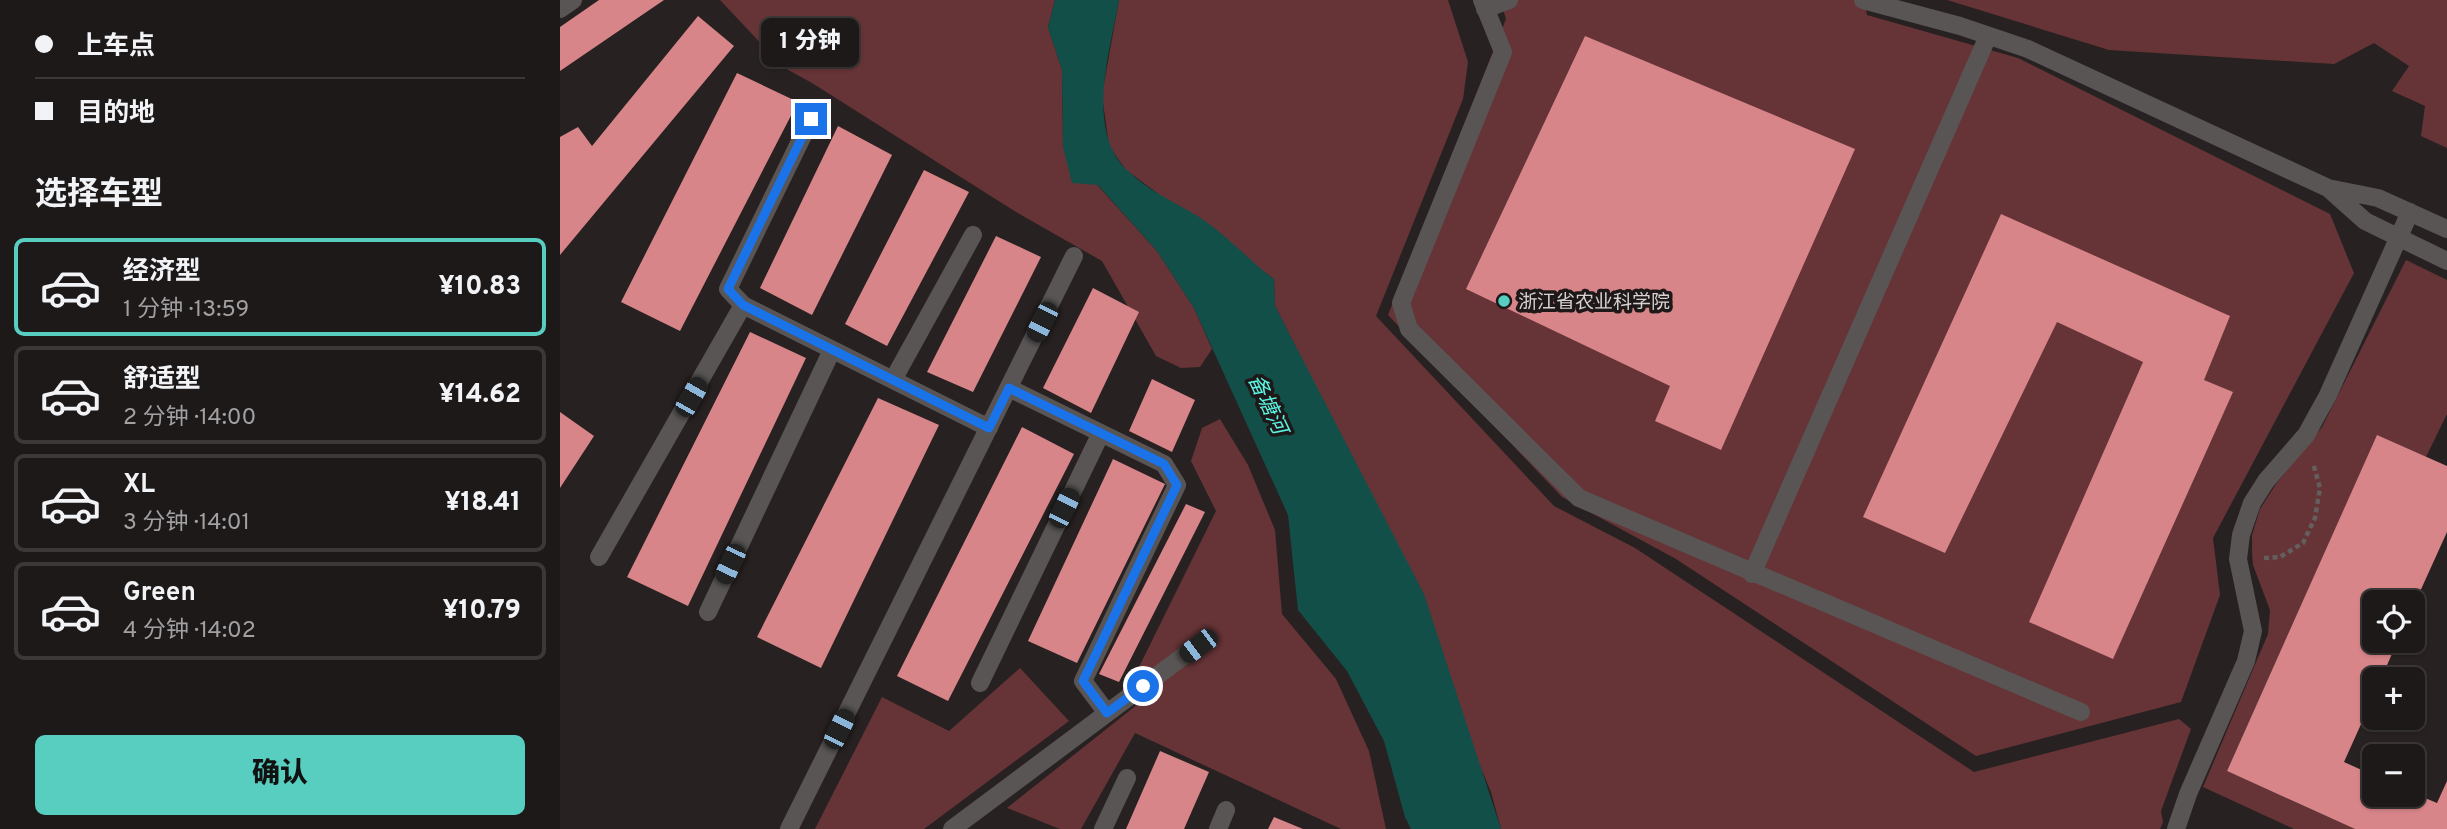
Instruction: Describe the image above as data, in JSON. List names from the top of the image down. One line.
{"water":["备塘河"],"places":["浙江省农业科学院"],"page":{"banner":["上车点","目的地"],"bubble":"1 分钟","heading":"选择车型","list":[{"name":"经济型","note":"1 分钟 · 13:59","value":"¥10.83"},{"name":"舒适型","note":"2 分钟 · 14:00","value":"¥14.62"},{"name":"XL","note":"3 分钟 · 14:01","value":"¥18.41"},{"name":"Green","note":"4 分钟 · 14:02","value":"¥10.79"}],"map_buttons":["+","−"],"buttons":"确认"}}
